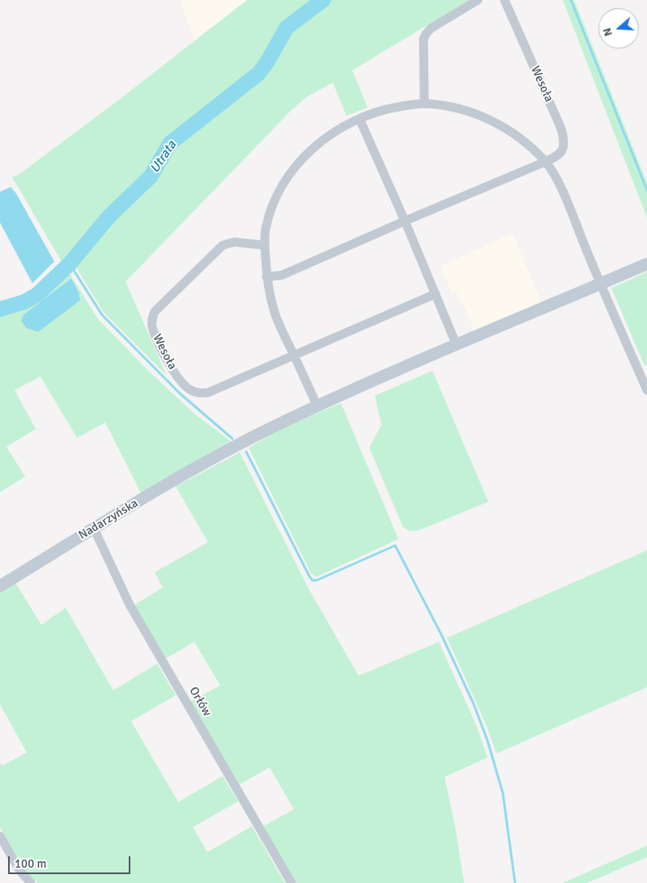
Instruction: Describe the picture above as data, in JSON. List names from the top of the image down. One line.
{"streets":{"street":["Wesoła","Nadarzyńska","Orłów"]},"crossings":[["Nadarzyńska","Orłów"]],"water":["Utrata"],"scale_bar":"100 m","north":"left"}
